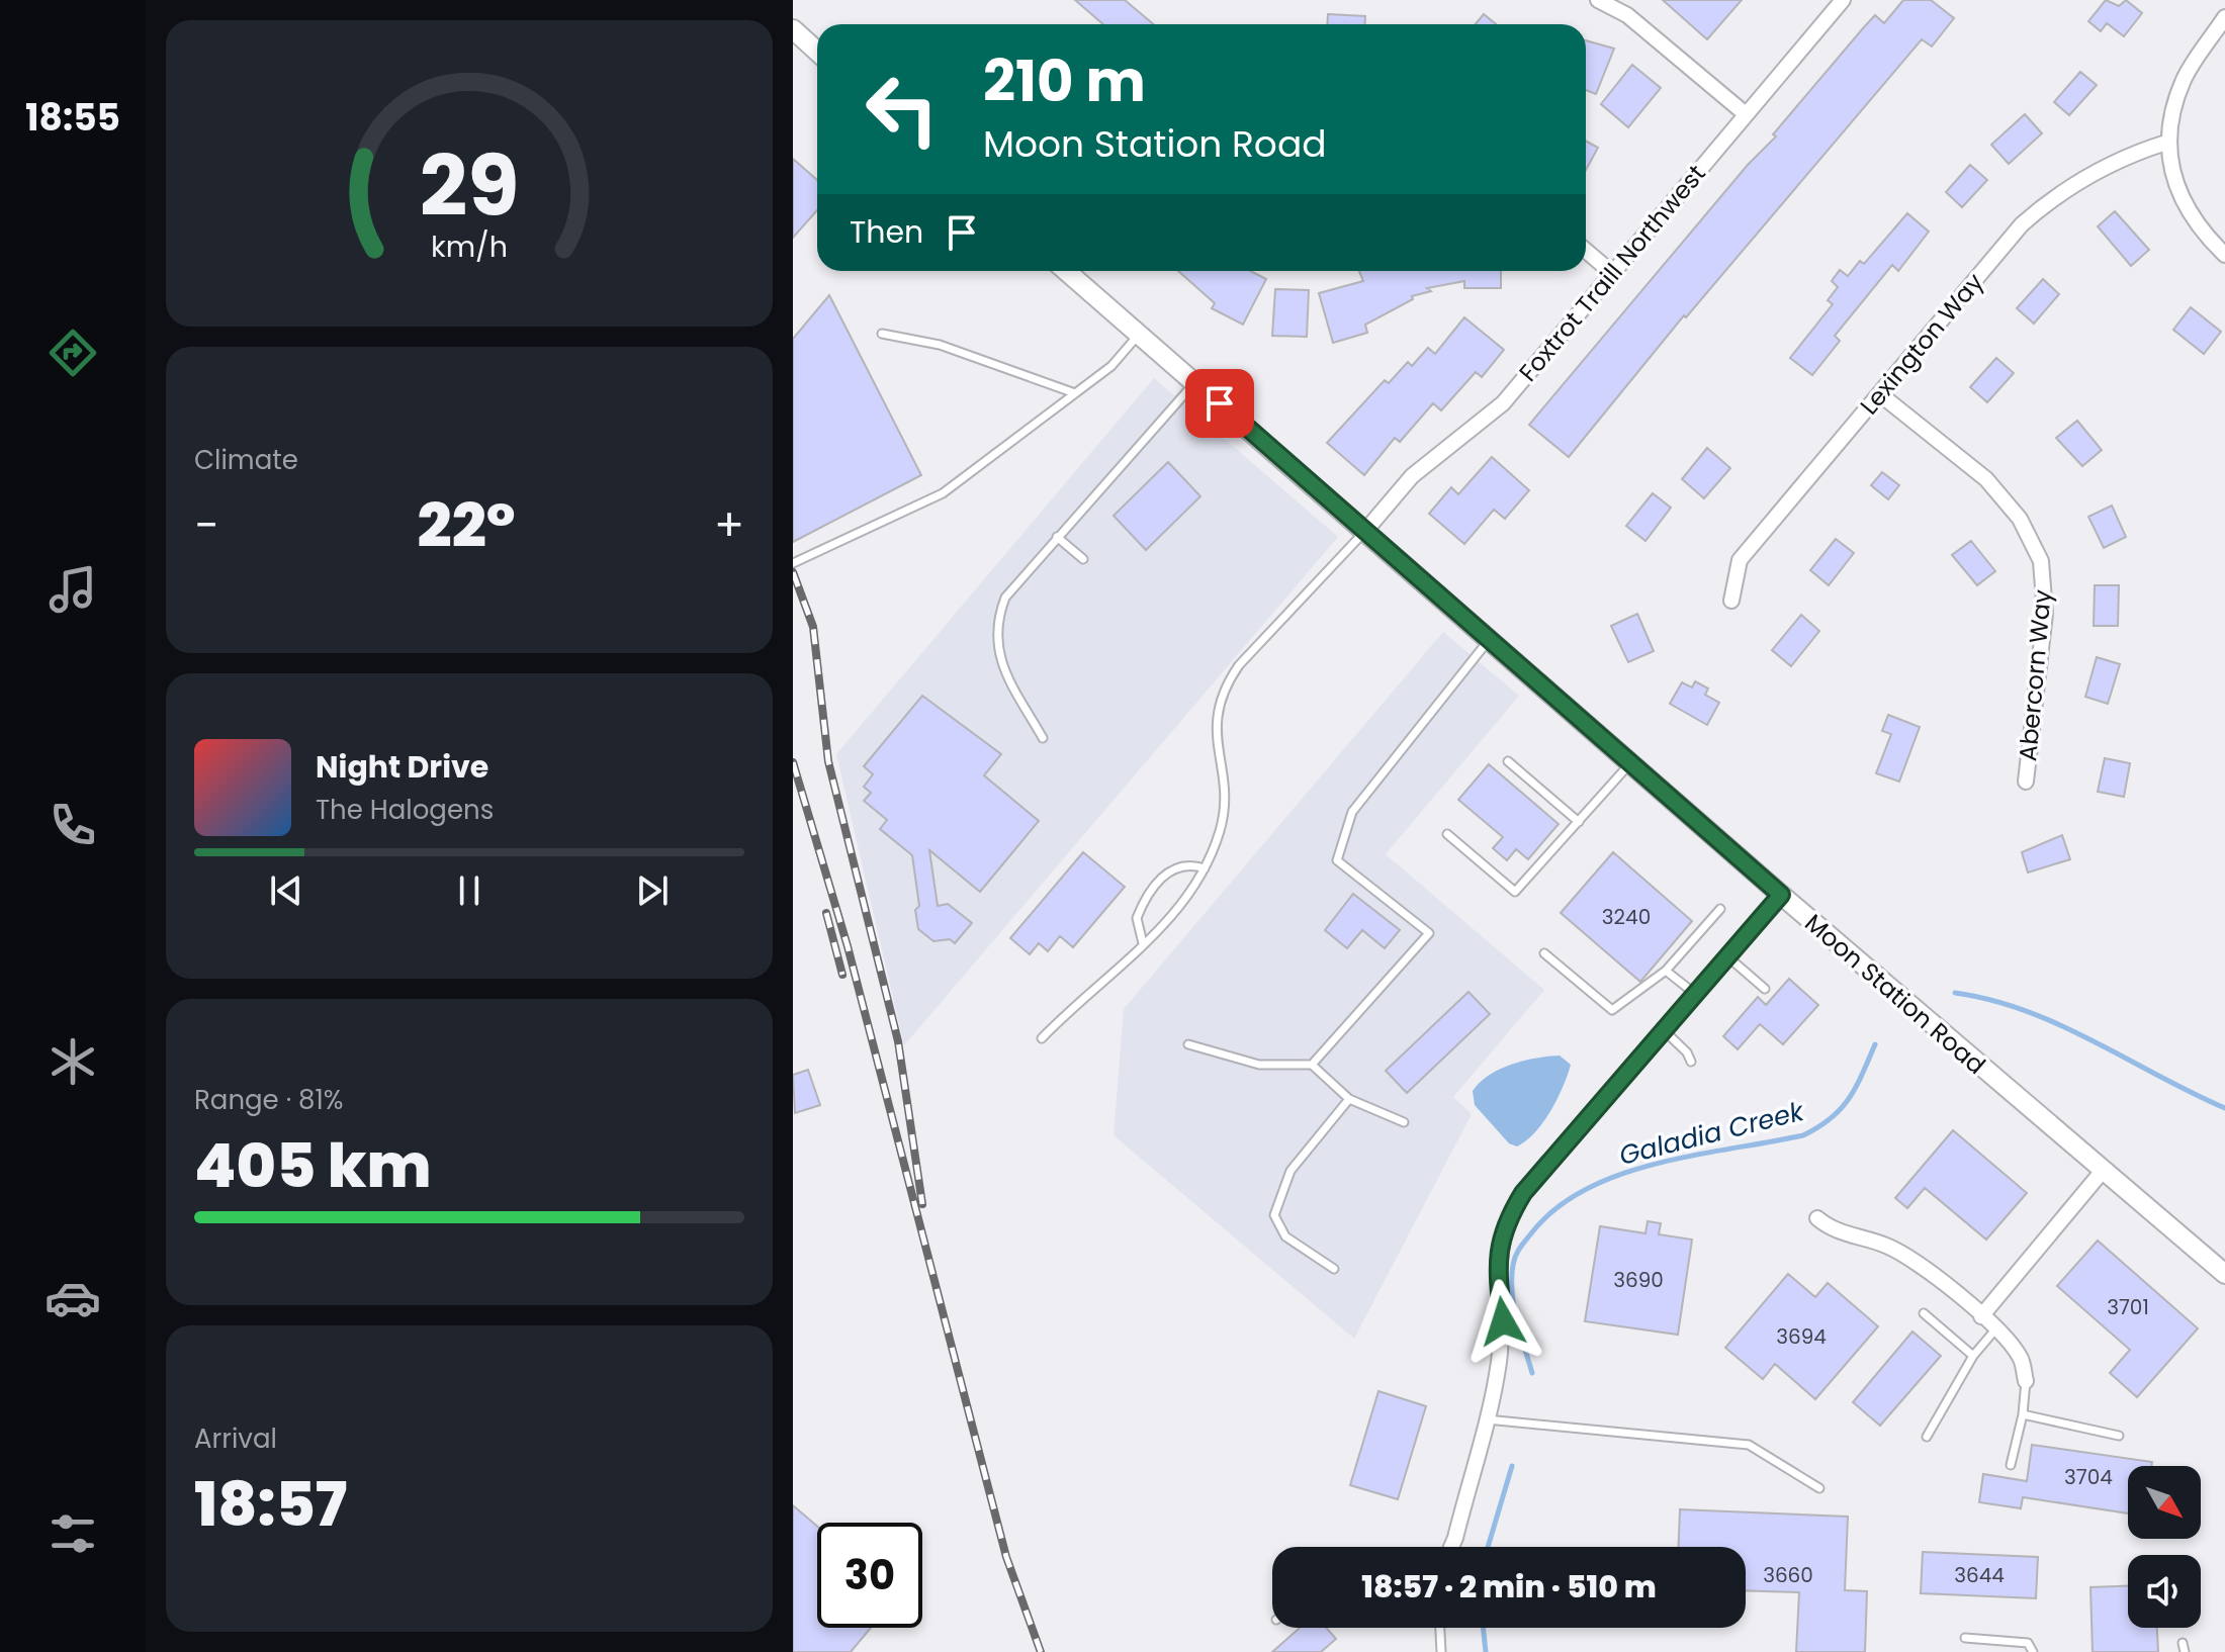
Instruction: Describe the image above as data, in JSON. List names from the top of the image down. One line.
{"streets":{"street":["Foxtrot Traill Northwest","Lexington Way","Abercorn Way","Moon Station Road"]},"crossings":[["Foxtrot Traill Northwest","Moon Station Road"],["Lexington Way","Abercorn Way"]],"water":["Galadia Creek"],"house_numbers":["3240","3690","3701","3694","3704","3660","3644"],"north":"bottom right","page":{"tabs":"18:55","turn":["210 m","Moon Station Road"],"then":"Then","tile":["Climate",["Range · 81%","405 km"],["Arrival","18:57"]],"heat":["−","22°","+"],"song":["Night Drive","The Halogens"],"limit":"30","trip":"18:57 · 2 min · 510 m","gauge":["29","km/h"]}}
